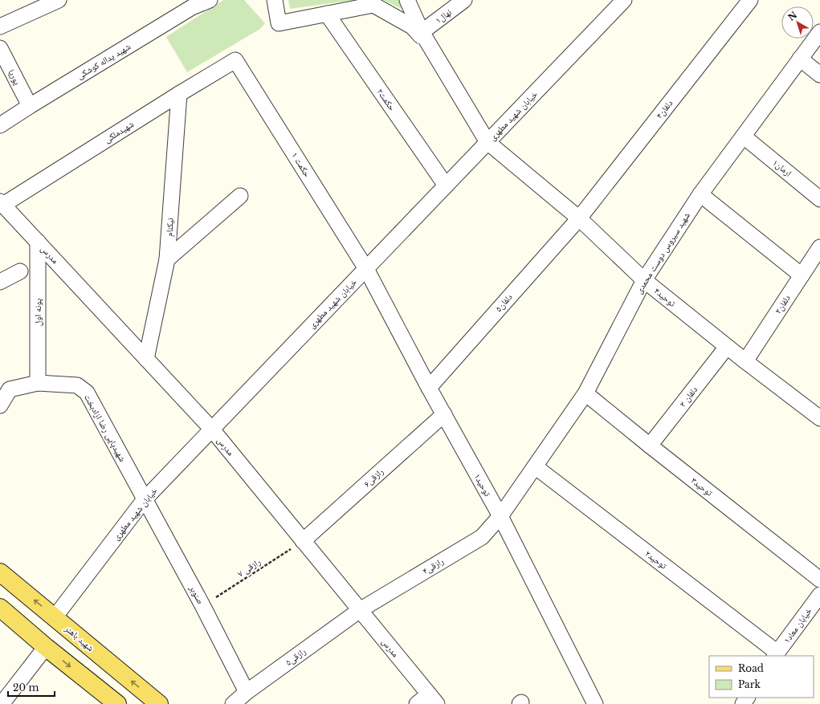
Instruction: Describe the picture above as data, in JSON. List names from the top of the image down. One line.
{"streets":{"main road":["شهید باهنر"],"street":["نهال۱","شهید یداله کوشکی","پوریا","حکمت۲","دلفان۴","خیابان شهید مطهری","شهیدملکی","حکمت ۱","ارمان۱","نیکنام","شهید سیروس دوست محمدی","مدرس","توحید۴","دلفان۵","دلفان۲","پونه اول","دلفان ۳","شهیدپاپی رضا ازادبخت","رازقی۶","توحید۱","توحید۳","توحید۲","رازقی۴","صنوبر","خیابان معاد۱","رازقی۵"],"path":["رازقی ۷"]},"crossings":[["شهید یداله کوشکی","پوریا"],["حکمت۲","خیابان شهید مطهری"],["دلفان۴","توحید۴"],["دلفان۴","دلفان۵"],["خیابان شهید مطهری","حکمت ۱"],["خیابان شهید مطهری","مدرس"],["خیابان شهید مطهری","توحید۴"],["خیابان شهید مطهری","شهیدپاپی رضا ازادبخت"],["خیابان شهید مطهری","توحید۱"],["خیابان شهید مطهری","صنوبر"],["خیابان شهید مطهری","شهید باهنر"],["شهیدملکی","حکمت ۱"],["شهیدملکی","نیکنام"],["شهیدملکی","مدرس"],["حکمت ۱","توحید۱"],["ارمان۱","شهید سیروس دوست محمدی"],["نیکنام","مدرس"],["شهید سیروس دوست محمدی","توحید۴"],["شهید سیروس دوست محمدی","توحید۱"],["شهید سیروس دوست محمدی","توحید۳"],["شهید سیروس دوست محمدی","توحید۲"],["شهید سیروس دوست محمدی","رازقی۴"],["مدرس","پونه اول"],["مدرس","رازقی۶"],["مدرس","رازقی۴"],["مدرس","رازقی ۷"],["مدرس","رازقی۵"],["توحید۴","دلفان۵"],["توحید۴","دلفان۲"],["توحید۴","دلفان ۳"],["دلفان۵","توحید۱"],["پونه اول","شهیدپاپی رضا ازادبخت"],["دلفان ۳","توحید۳"],["شهیدپاپی رضا ازادبخت","صنوبر"],["رازقی۶","توحید۱"],["رازقی۶","رازقی ۷"],["توحید۱","رازقی۴"],["توحید۲","خیابان معاد۱"],["رازقی۴","رازقی۵"],["رازقی ۷","صنوبر"],["صنوبر","رازقی۵"]],"legend":["Road","Park"],"scale_bar":"20 m","north":"top left"}
